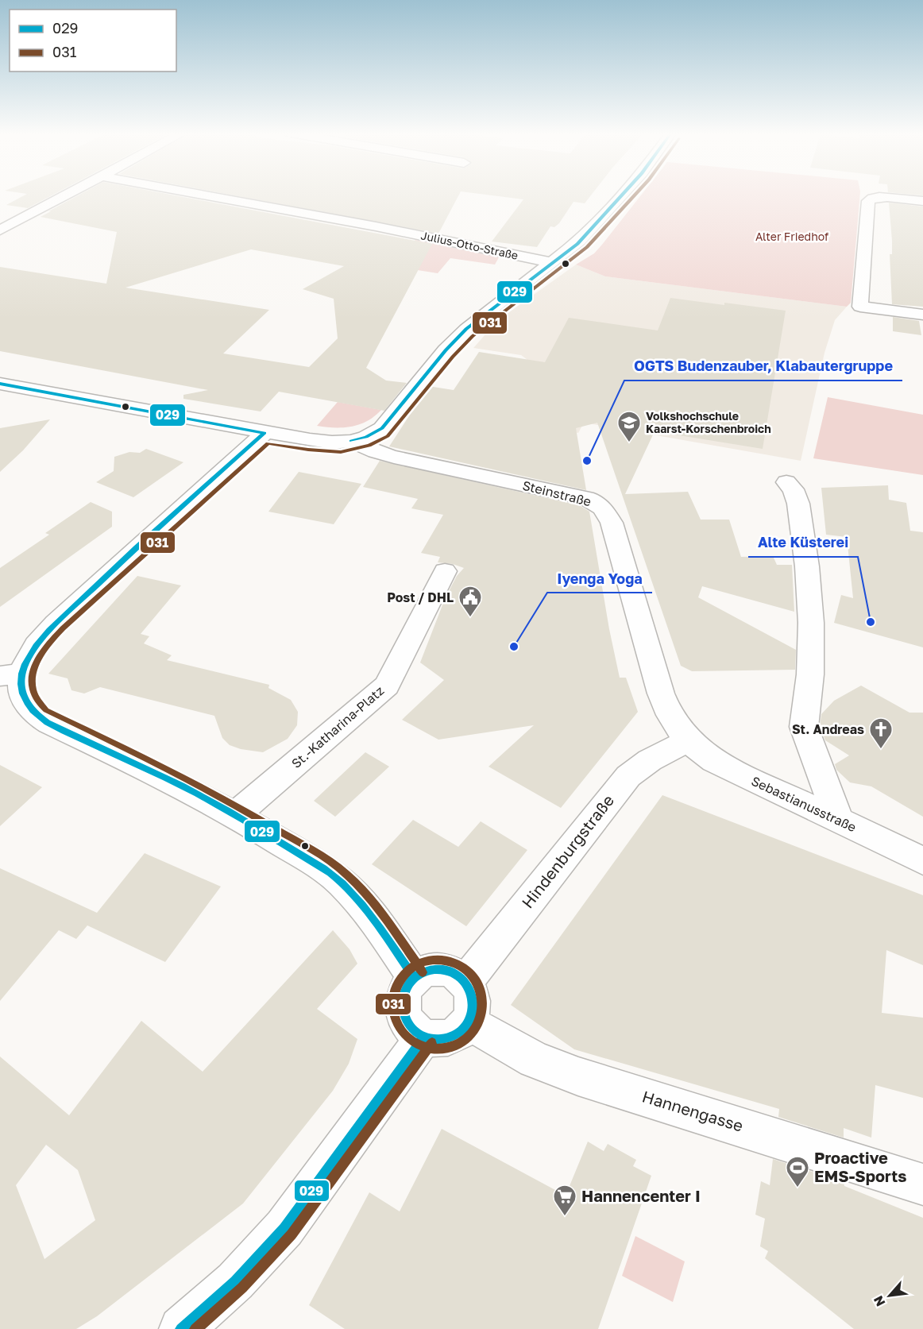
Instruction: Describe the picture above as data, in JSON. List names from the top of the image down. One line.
{"streets":{"street":["Julius-Otto-Straße","Steinstraße","St.-Katharina-Platz","Sebastianusstraße","Hindenburgstraße","Hannengasse"]},"crossings":[["Steinstraße","Sebastianusstraße"],["Steinstraße","Hindenburgstraße"],["Sebastianusstraße","Hindenburgstraße"],["Hindenburgstraße","Hannengasse"]],"parks":["Alter Friedhof"],"places":{"school or university":["Volkshochschule Kaarst-Korschenbroich"],"other":["OGTS Budenzauber, Klabautergruppe","Alte Küsterei","Iyenga Yoga"],"public building":["Post / DHL"],"church":["St. Andreas"],"sports":["Proactive EMS-Sports"],"supermarket":["Hannencenter I"]},"lines":["transit line 029","transit line 031"],"legend":["029","031"],"north":"bottom left"}
